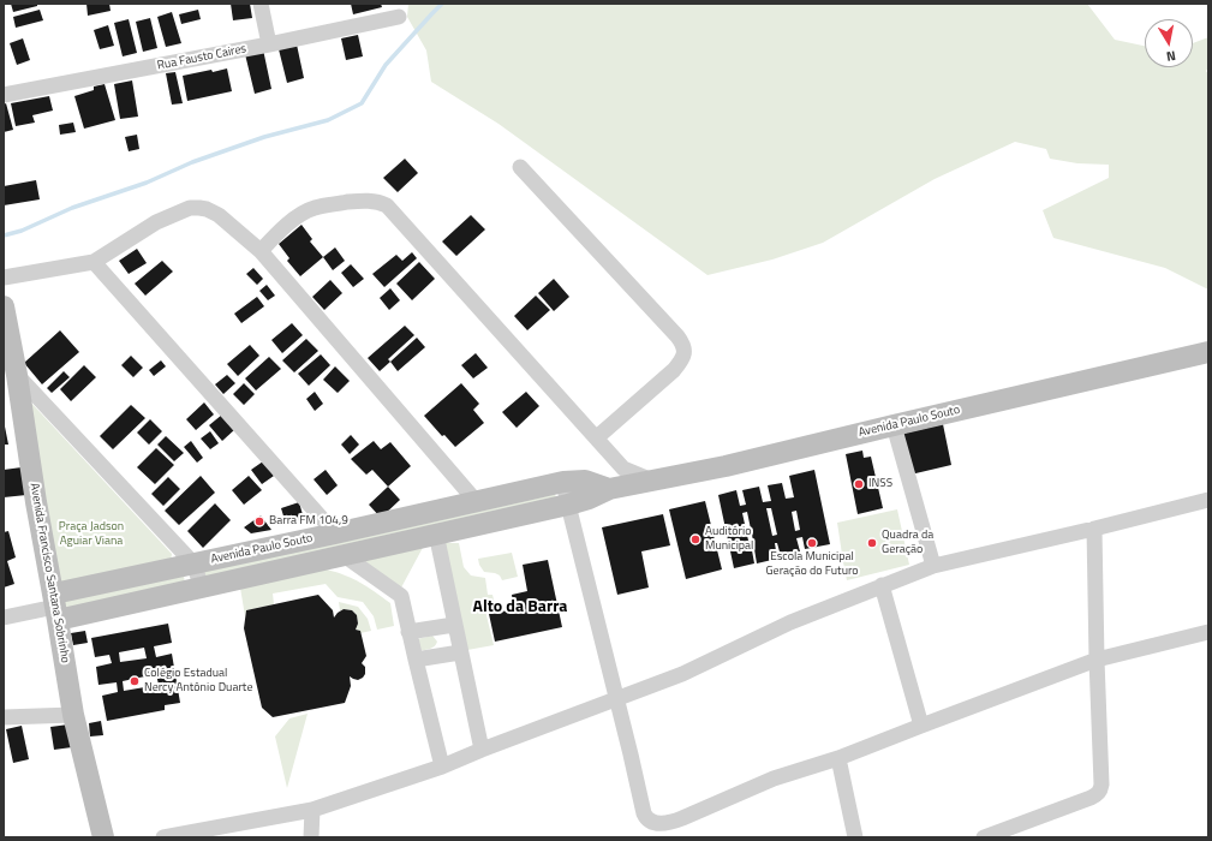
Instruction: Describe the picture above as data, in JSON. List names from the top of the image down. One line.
{"streets":{"street":["Rua Fausto Caires","Avenida Paulo Souto","Avenida Francisco Santana Sobrinho"]},"crossings":[["Avenida Paulo Souto","Avenida Francisco Santana Sobrinho"]],"districts":["Alto da Barra"],"parks":["Praça Jadson Aguiar Viana"],"places":["INSS","Barra FM 104,9","Auditório Municipal","Escola Municipal Geração do Futuro","Quadra da Geração","Colégio Estadual Nercy Antônio Duarte"],"north":"bottom"}
